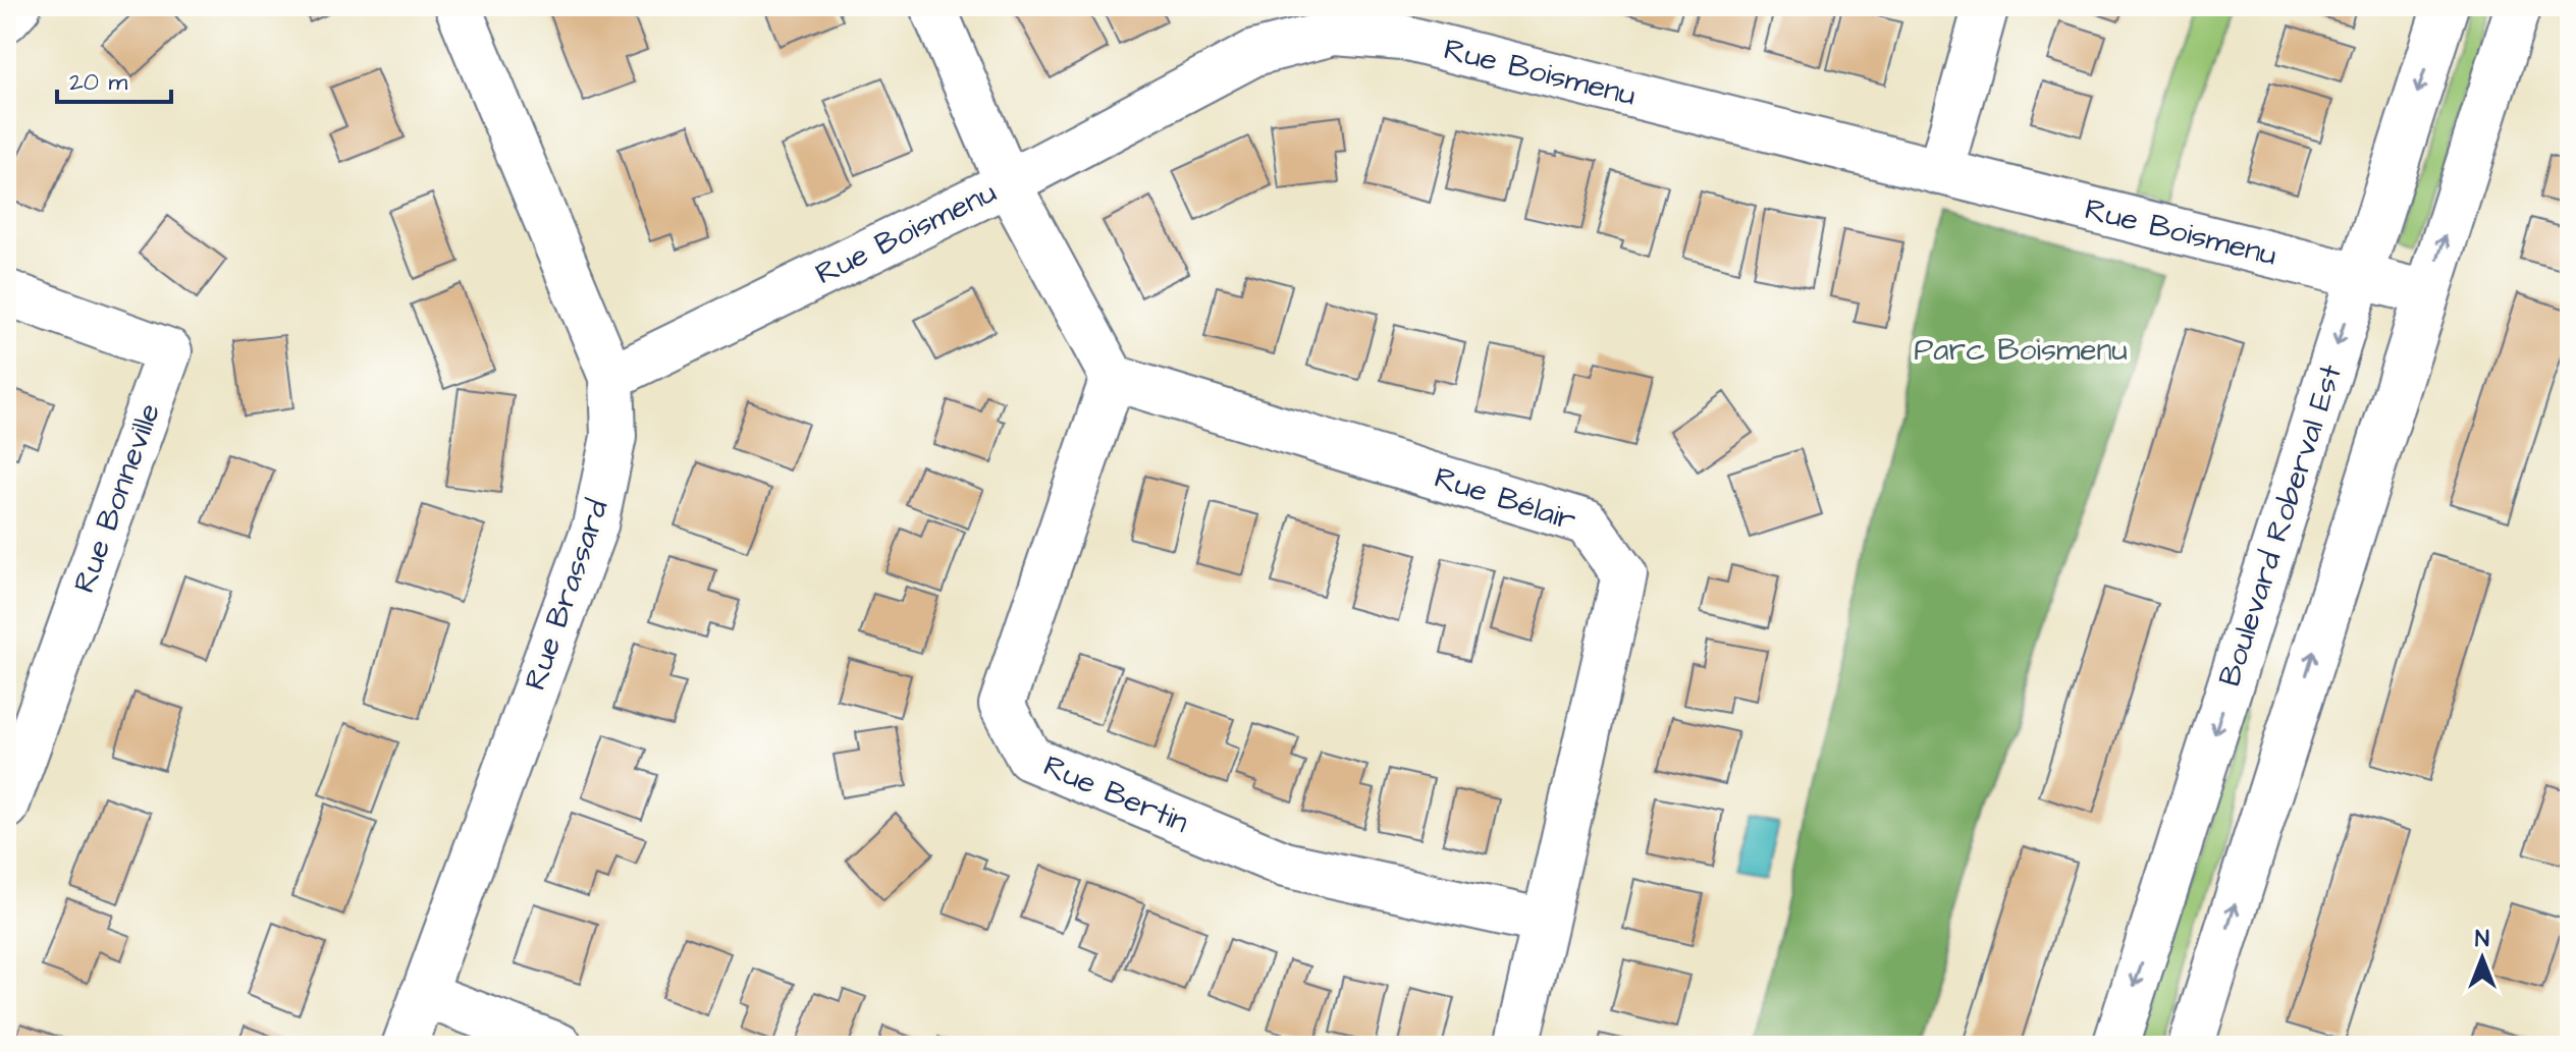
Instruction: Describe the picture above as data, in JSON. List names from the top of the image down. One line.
{"streets":{"street":["Rue Boismenu","Rue Bonneville","Rue Bélair","Boulevard Roberval Est","Rue Brassard","Rue Bertin"]},"crossings":[["Rue Boismenu","Boulevard Roberval Est"],["Rue Boismenu","Rue Brassard"],["Rue Bélair","Rue Bertin"]],"parks":["Parc Boismenu"],"scale_bar":"20 m","north":"top"}
